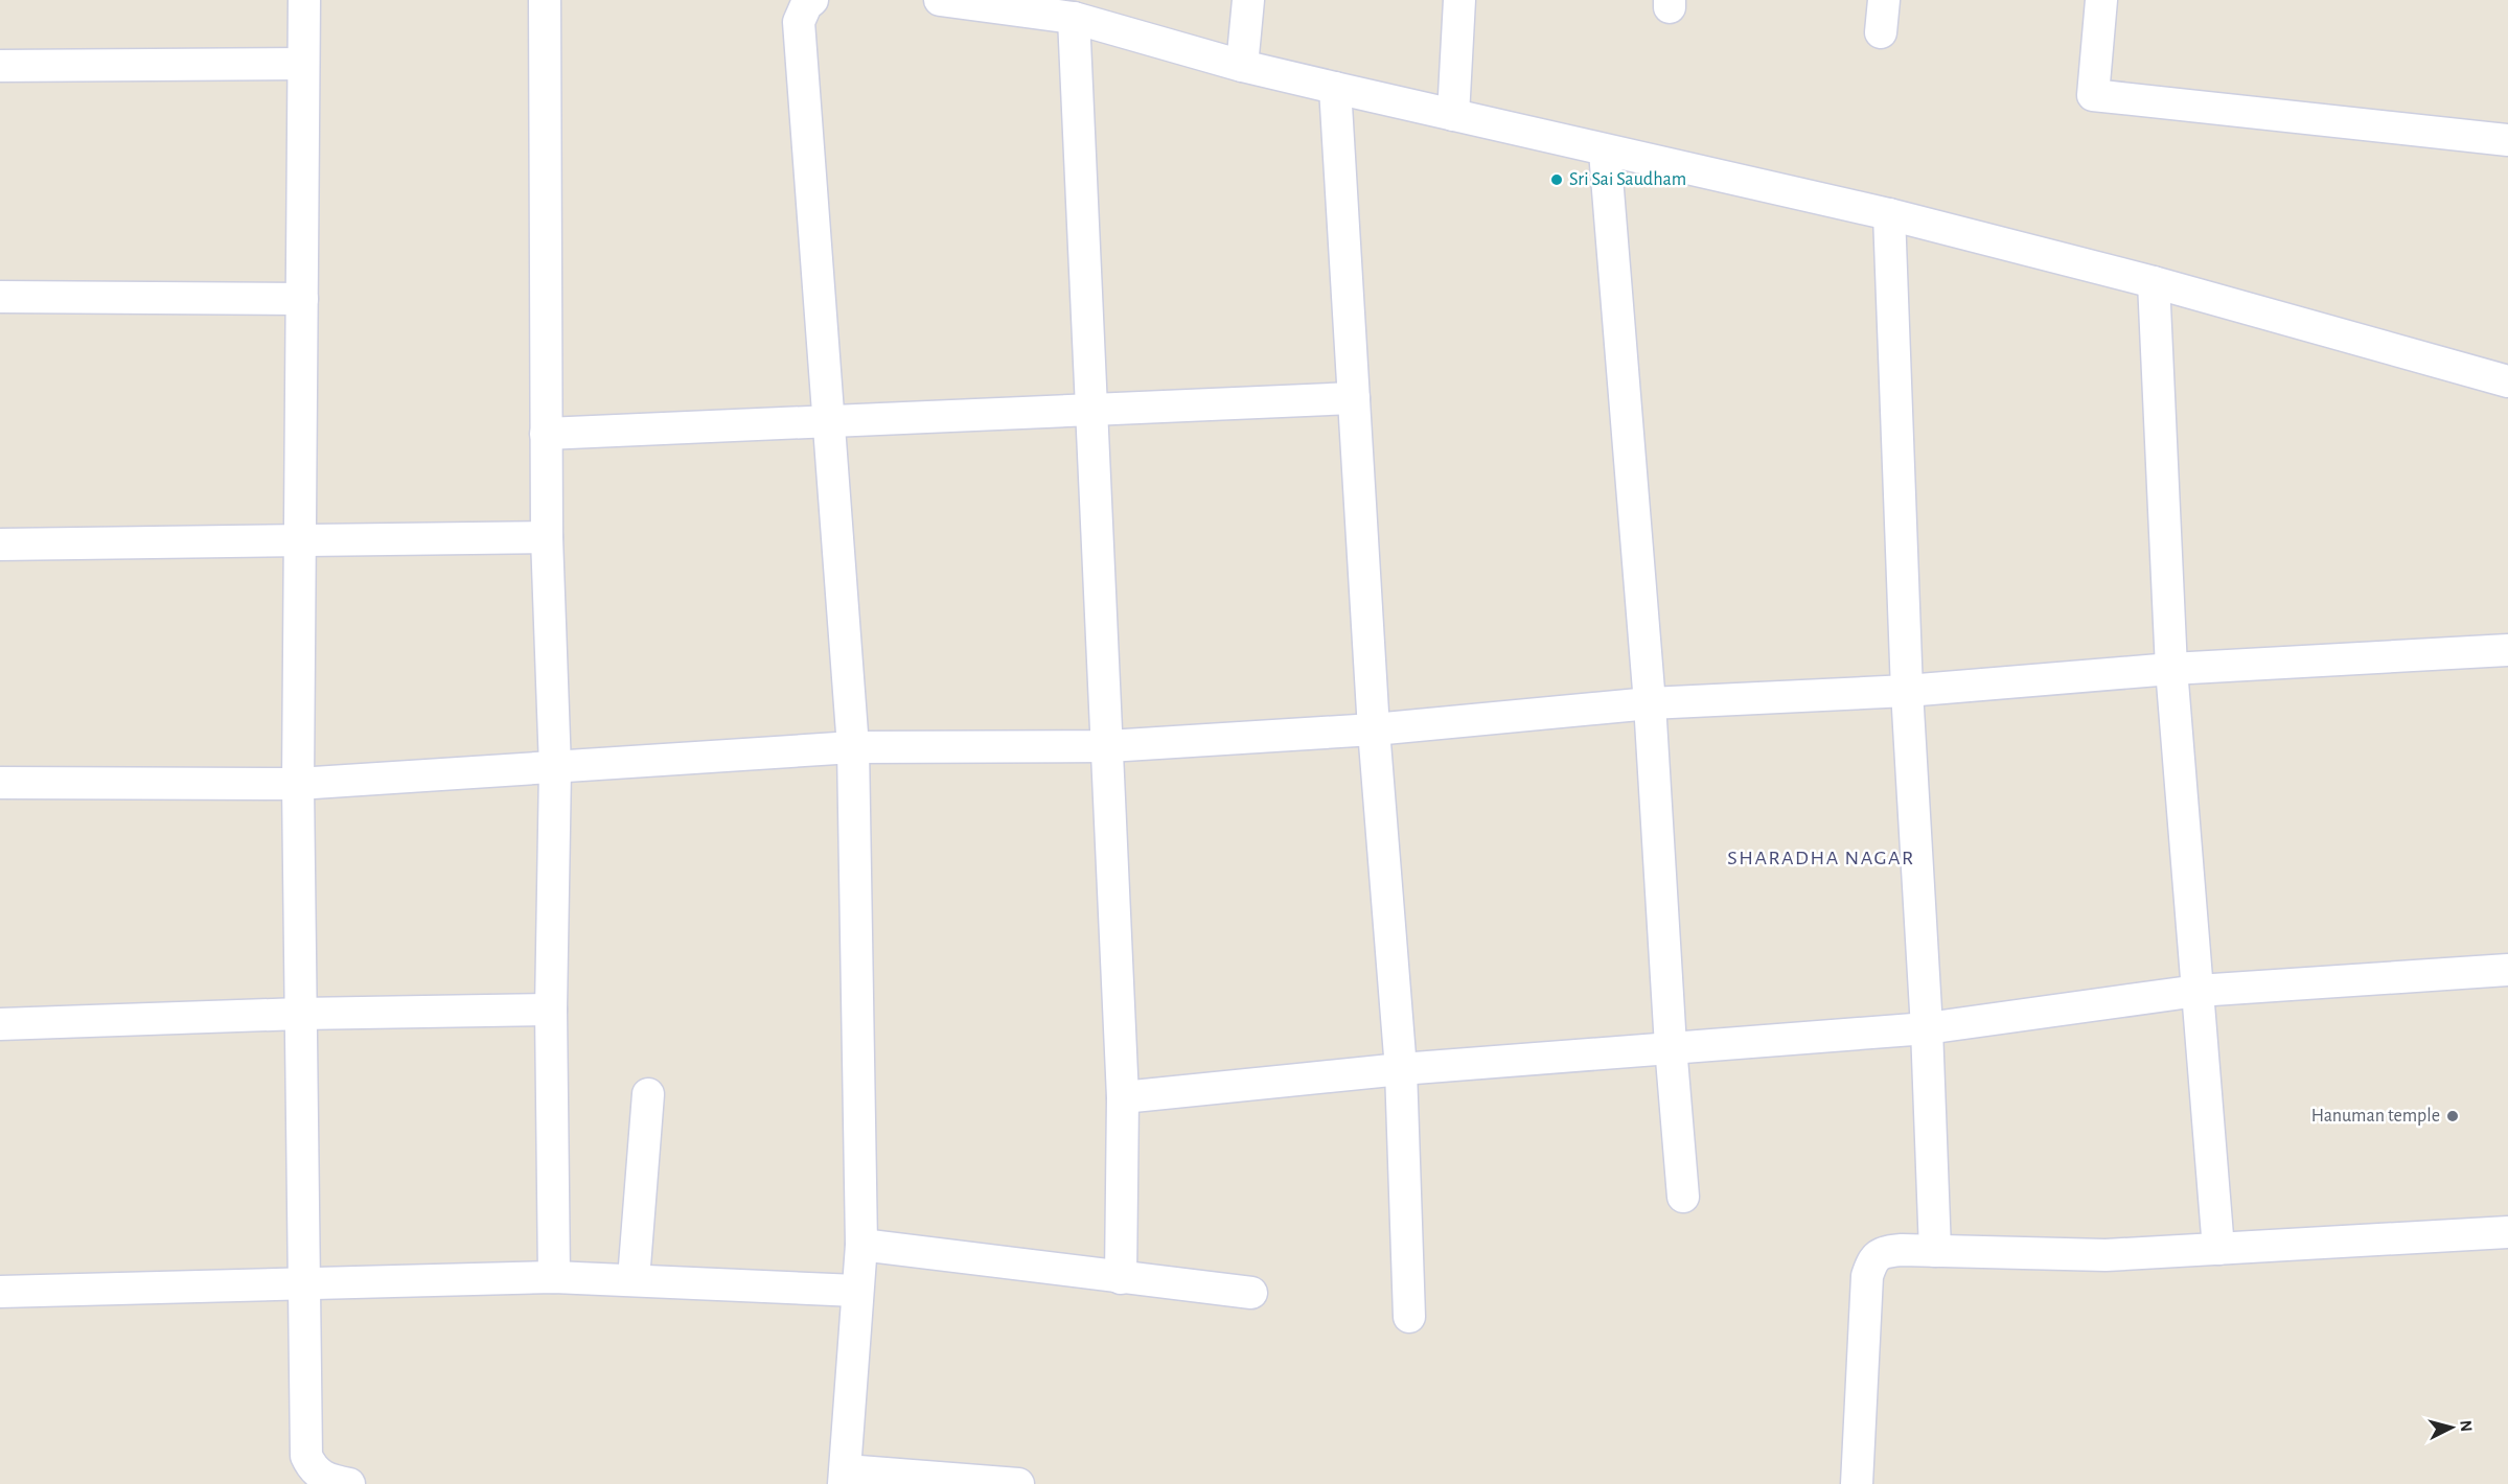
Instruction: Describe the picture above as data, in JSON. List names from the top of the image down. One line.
{"districts":["SHARADHA NAGAR"],"places":["Sri Sai Saudham","Hanuman temple"],"north":"right"}
